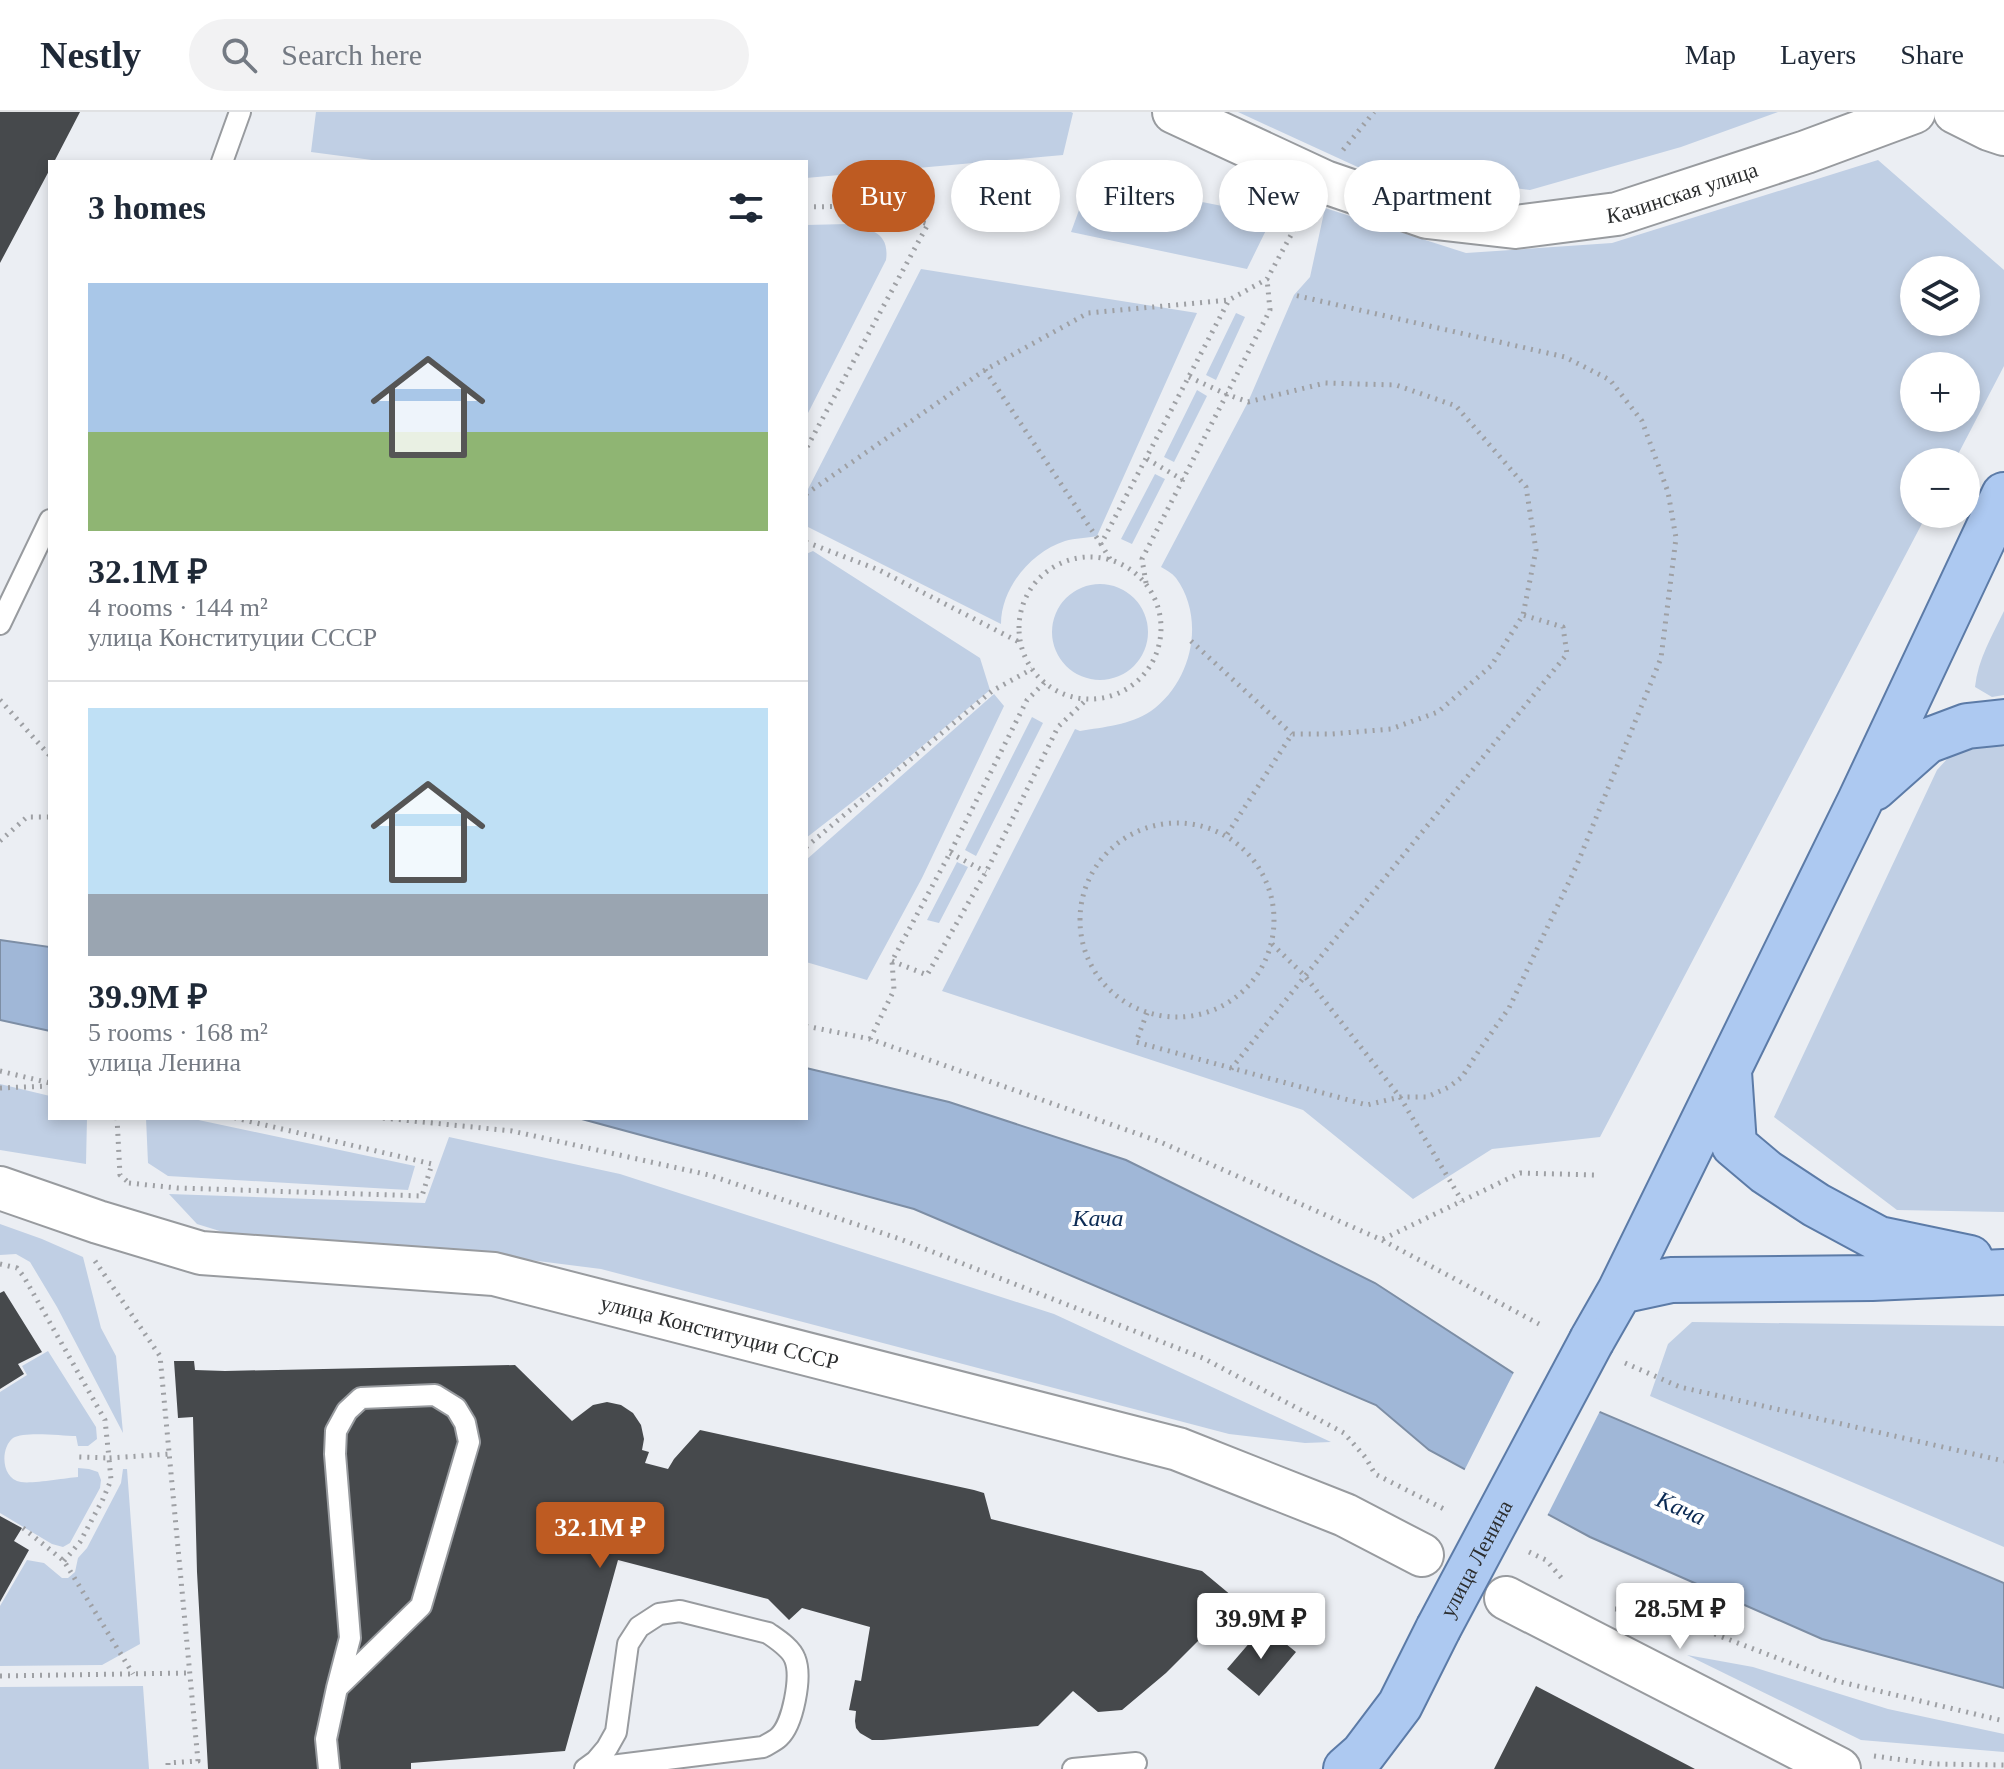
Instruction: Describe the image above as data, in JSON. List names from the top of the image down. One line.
{"streets":{"main road":["улица Ленина"],"street":["Качинская улица","улица Конституции СССР"]},"water":["Кача"],"page":{"header":"Nestly","search":"Search here","nav":["Map","Layers","Share"],"chip":["Buy","Rent","Filters","New","Apartment"],"heading":"3 homes","map_buttons":["+","−"],"list":[{"name":"32.1M ₽","note":"4 rooms · 144 m² · улица Конституции СССР"},{"name":"39.9M ₽","note":"5 rooms · 168 m² · улица Ленина"}],"price":["32.1M ₽","28.5M ₽","39.9M ₽"]}}
